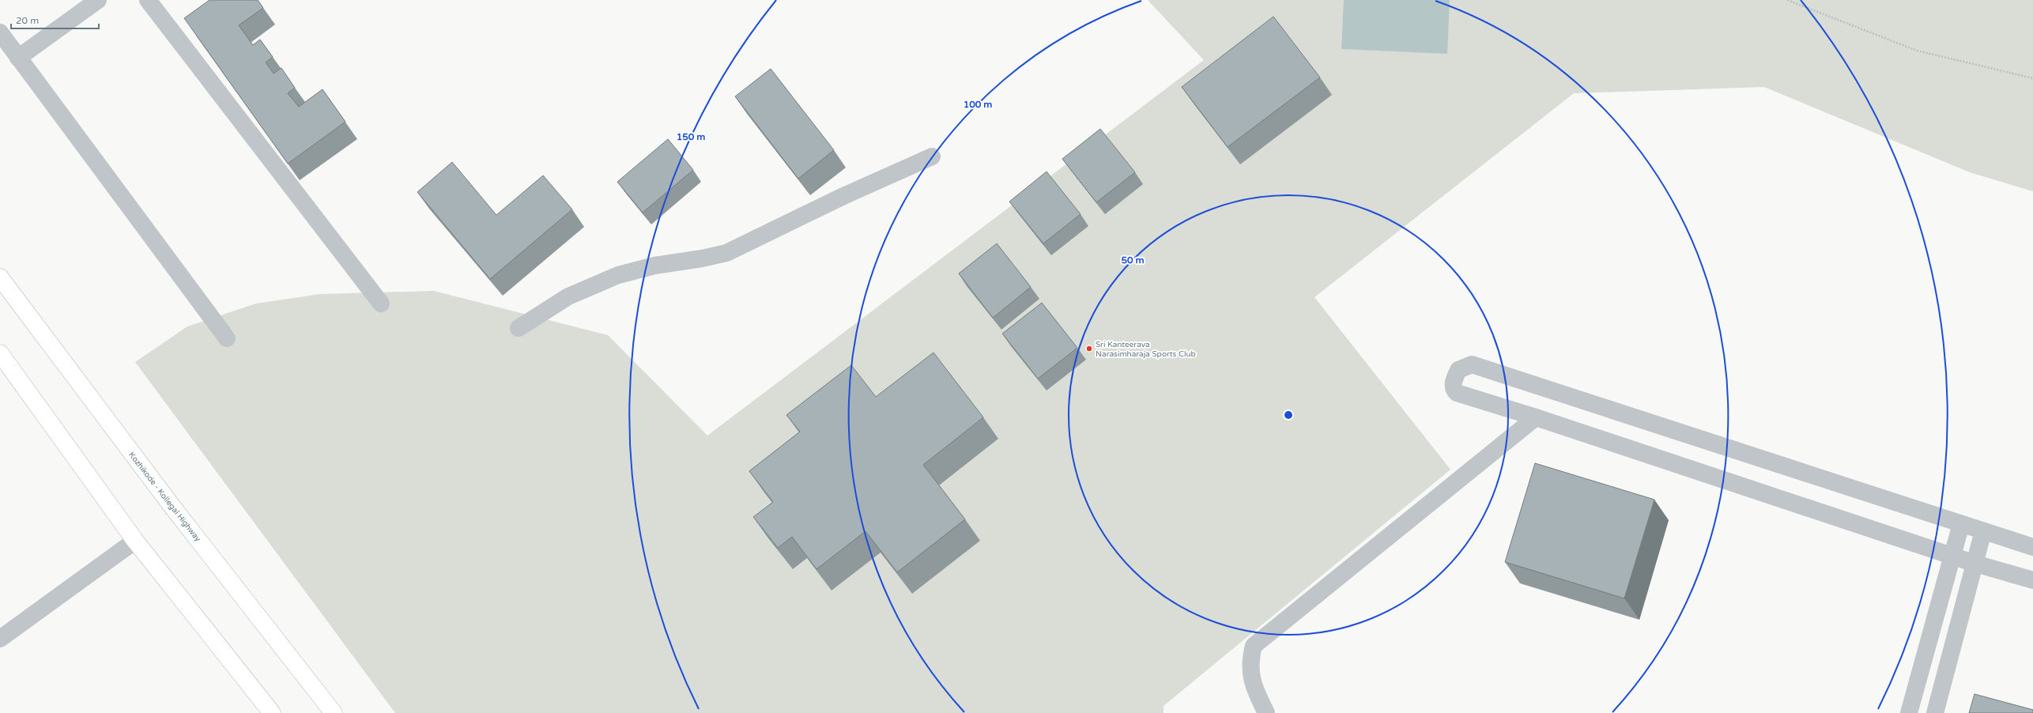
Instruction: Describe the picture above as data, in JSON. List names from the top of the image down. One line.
{"streets":{"main road":["Kozhikode - Kollegal Highway"]},"places":["Sri Kanteerava Narasimharaja Sports Club"],"scale_bar":"20 m","rings":["100 m","150 m","50 m"]}
